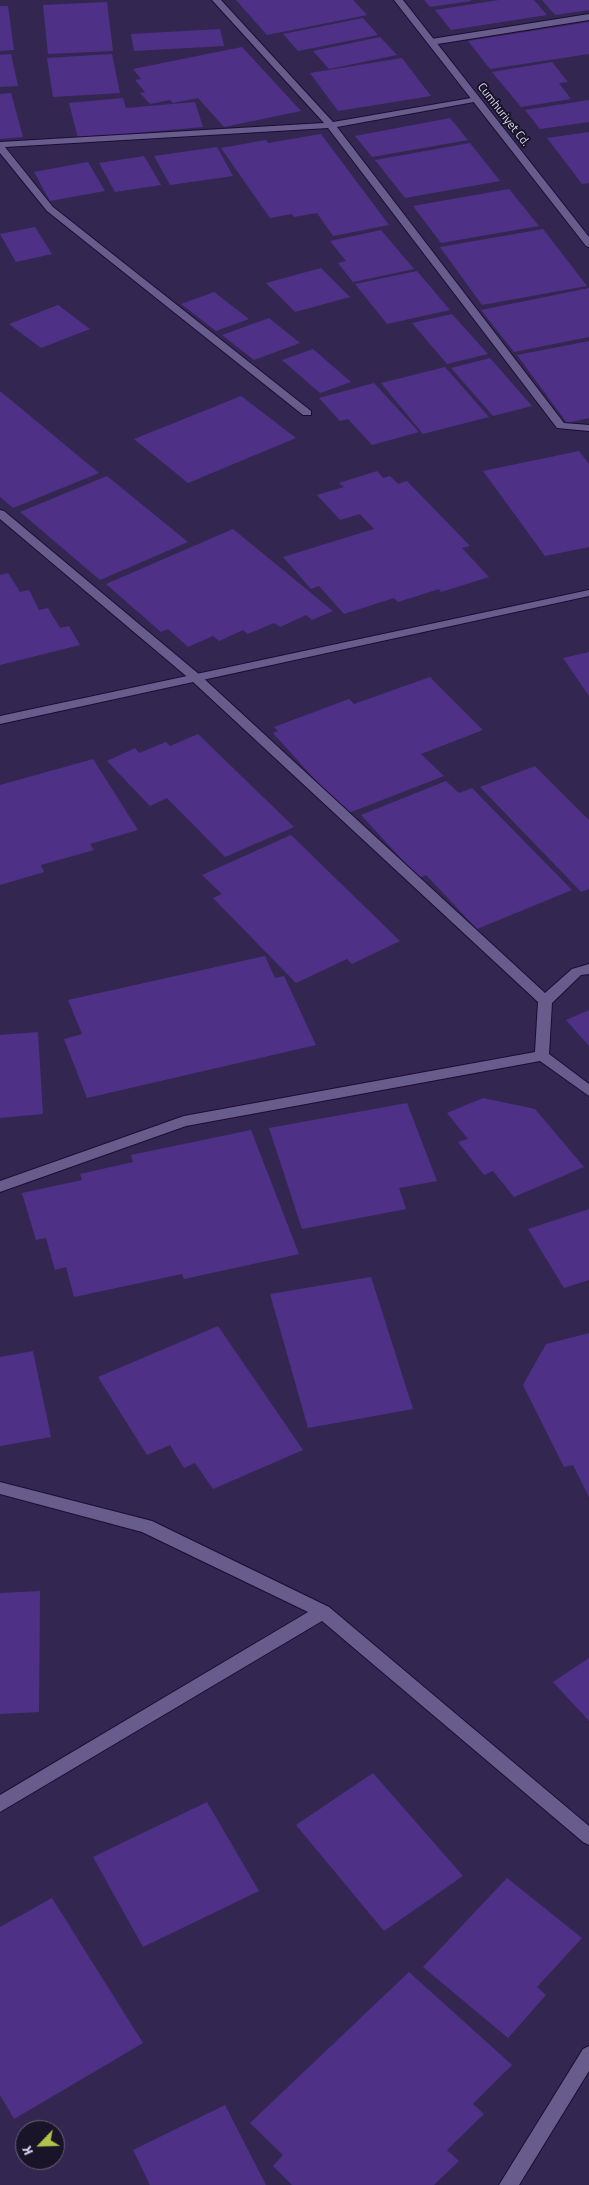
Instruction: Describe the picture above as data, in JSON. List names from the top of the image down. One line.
{"streets":{"street":["Cumhuriyet Cd."]},"north":"bottom left"}
